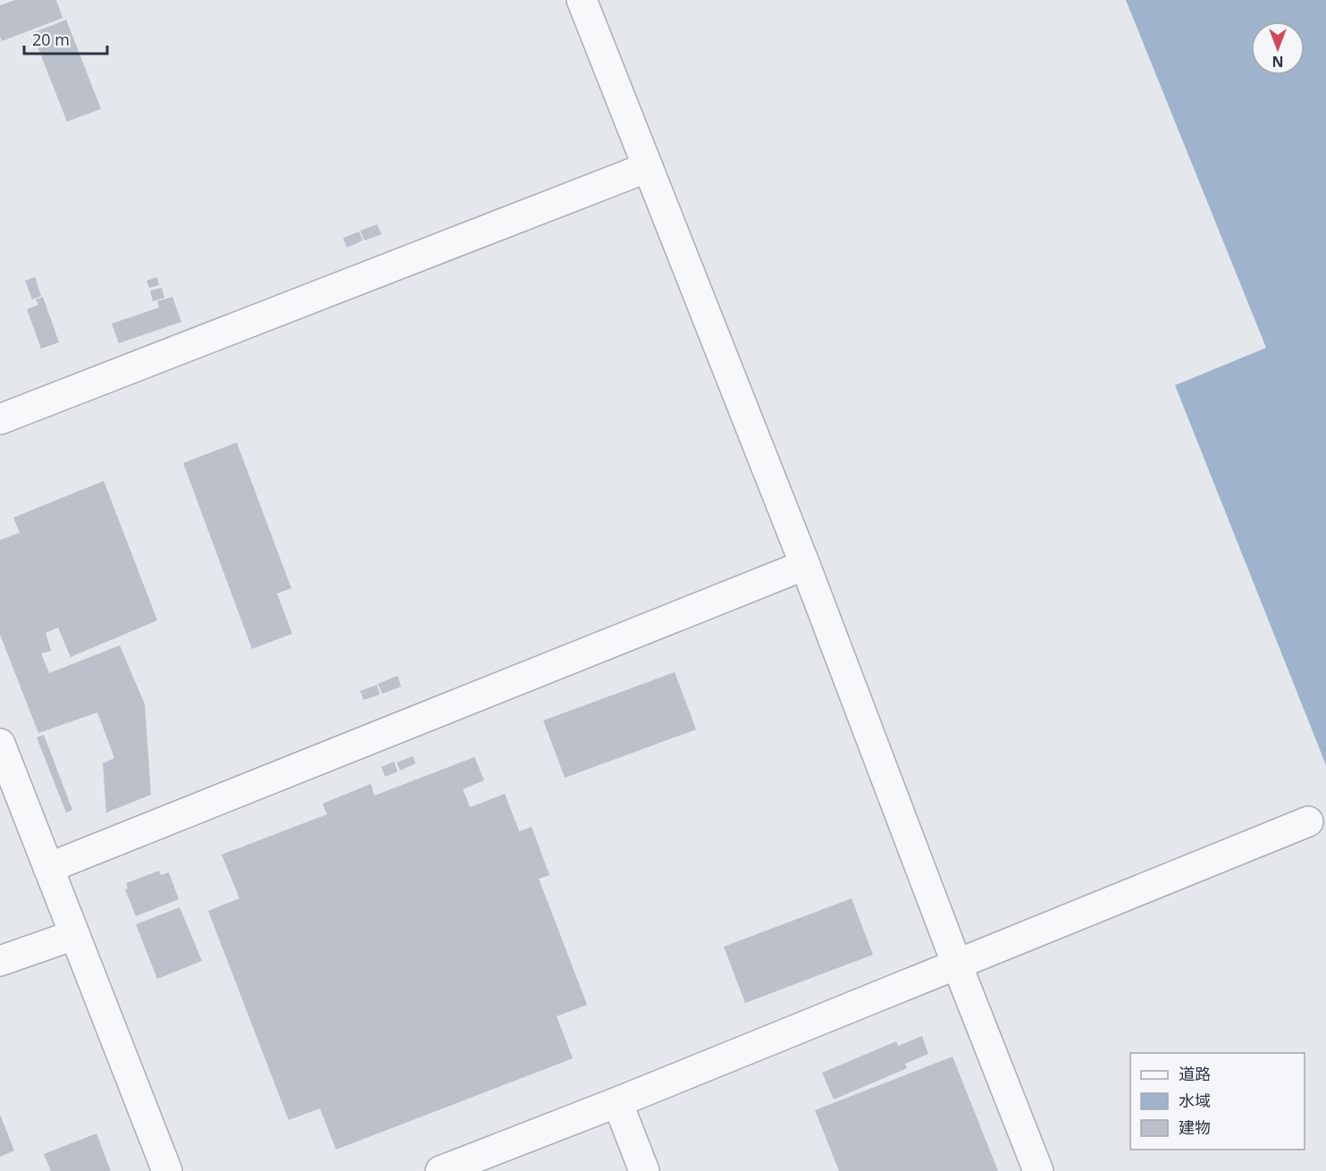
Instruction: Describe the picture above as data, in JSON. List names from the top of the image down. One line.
{"legend":["道路","水域","建物"],"scale_bar":"20 m","north":"bottom"}
